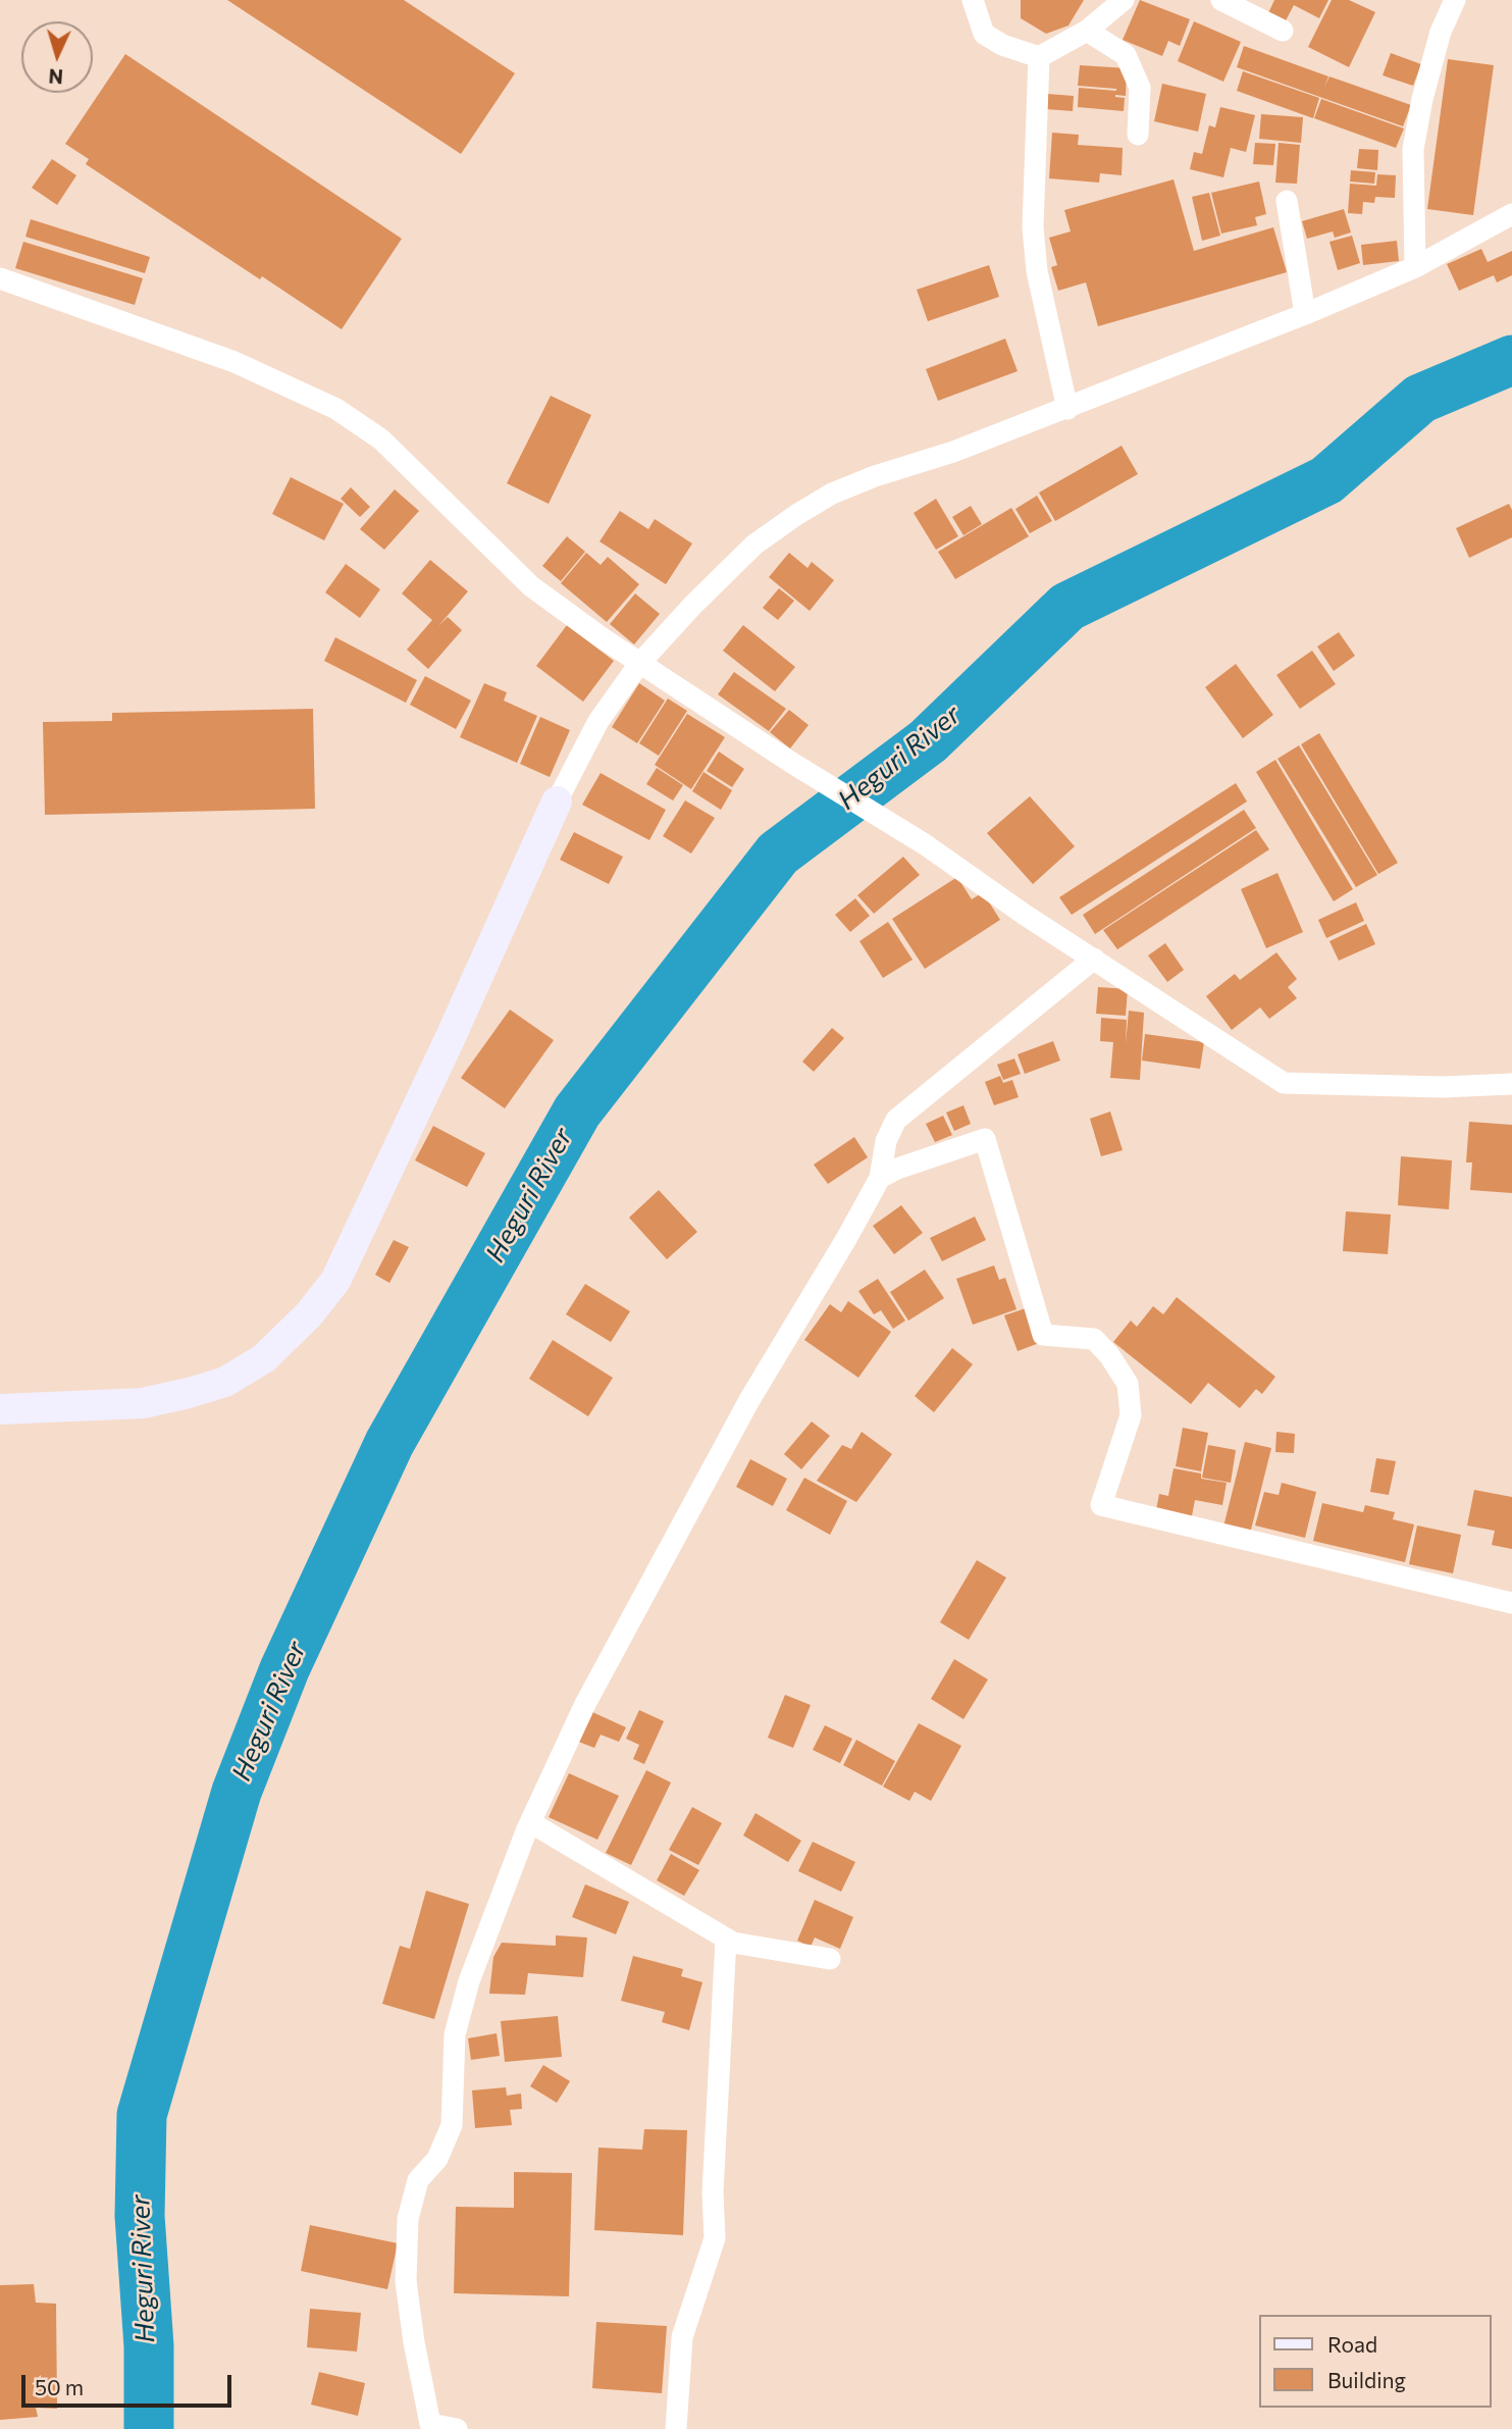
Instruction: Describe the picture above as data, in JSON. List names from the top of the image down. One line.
{"water":["Heguri River"],"legend":["Road","Building"],"scale_bar":"50 m","north":"bottom"}
